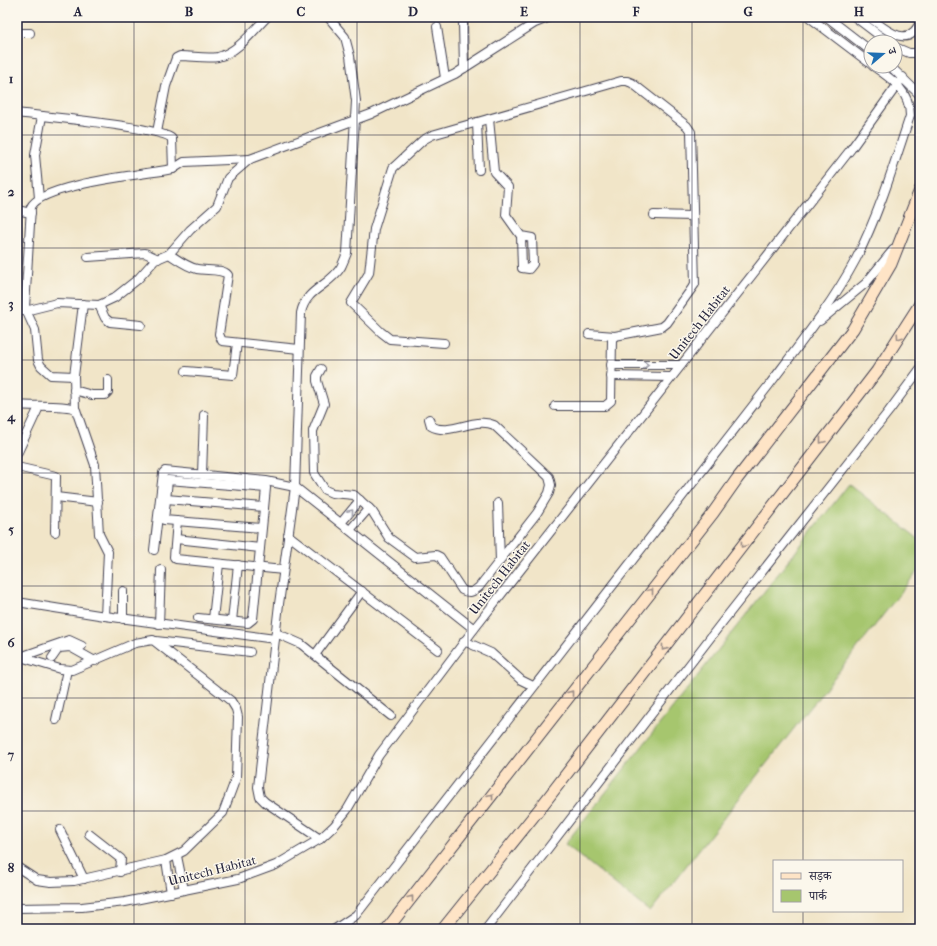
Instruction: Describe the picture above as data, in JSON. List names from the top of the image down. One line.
{"streets":{"street":["Unitech Habitat"]},"legend":["सड़क","पार्क"],"north":"right","grid":{"columns":["A","B","C","D","E","F","G","H"],"rows":["1","2","3","4","5","6","7","8"]}}
